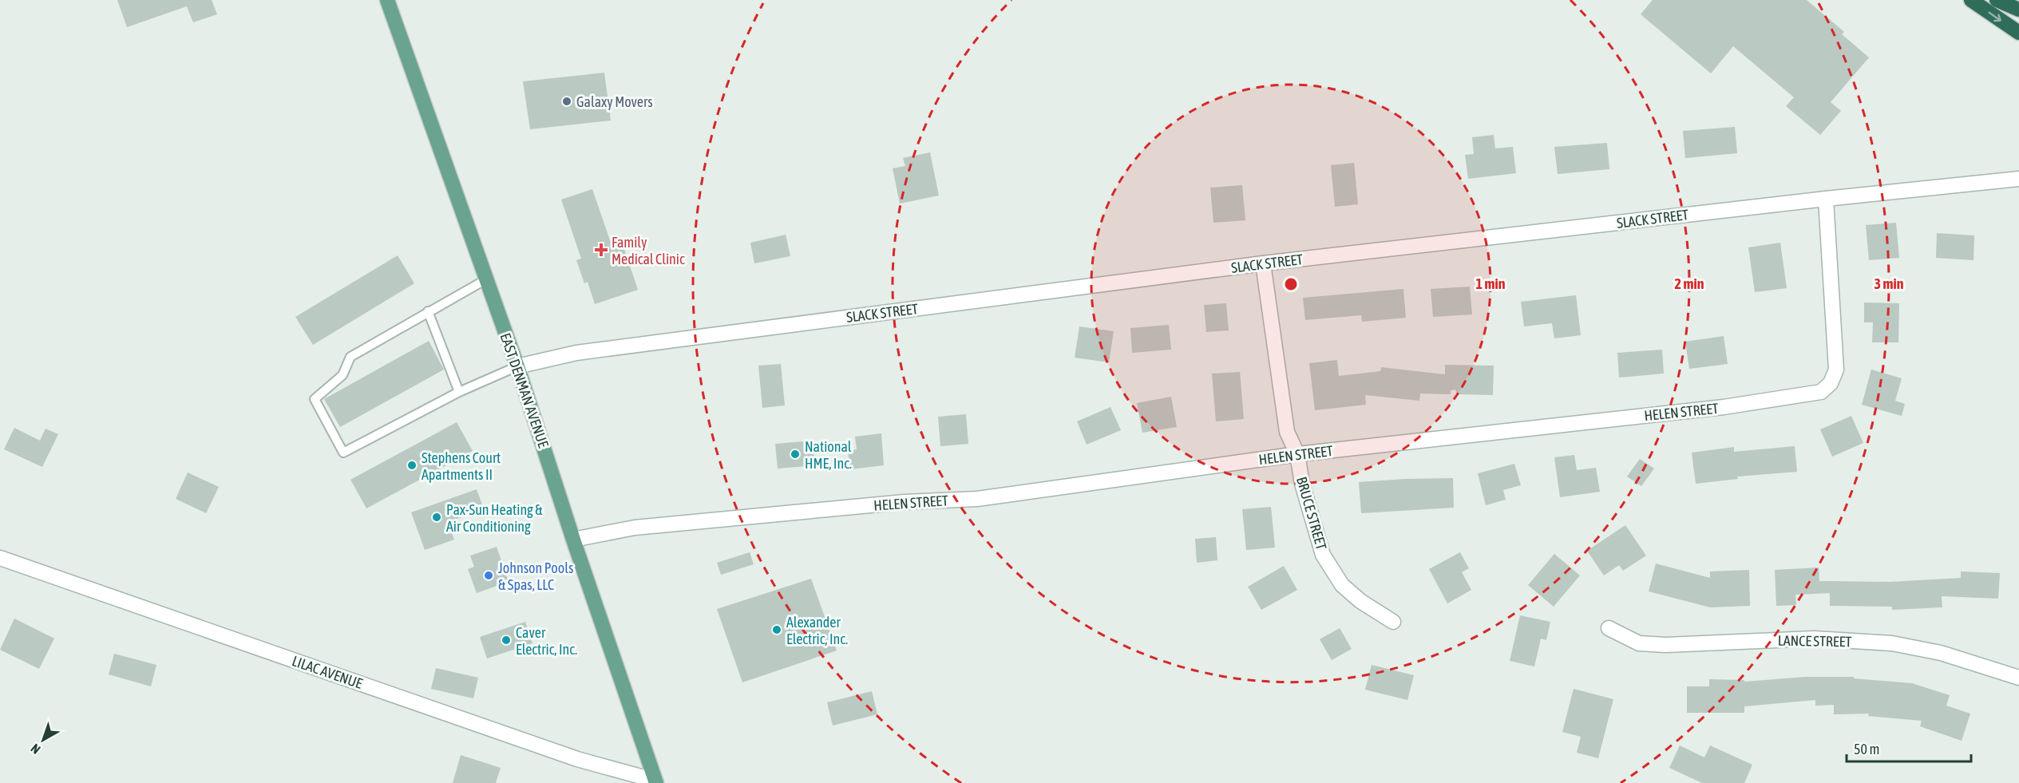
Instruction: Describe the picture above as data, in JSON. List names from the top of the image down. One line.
{"streets":{"main road":["EAST DENMAN AVENUE"],"street":["SLACK STREET","HELEN STREET","BRUCE STREET","LANCE STREET","LILAC AVENUE"]},"crossings":[["SLACK STREET","EAST DENMAN AVENUE"],["SLACK STREET","HELEN STREET"],["SLACK STREET","BRUCE STREET"],["EAST DENMAN AVENUE","HELEN STREET"],["EAST DENMAN AVENUE","LILAC AVENUE"],["HELEN STREET","BRUCE STREET"]],"places":{"other":["Galaxy Movers","National HME, Inc.","Stephens Court Apartments II","Pax-Sun Heating & Air Conditioning","Johnson Pools & Spas, LLC","Alexander Electric, Inc.","Caver Electric, Inc."],"health":["Family Medical Clinic"]},"scale_bar":"50 m","north":"bottom left","rings":["1 min","2 min","3 min"]}
